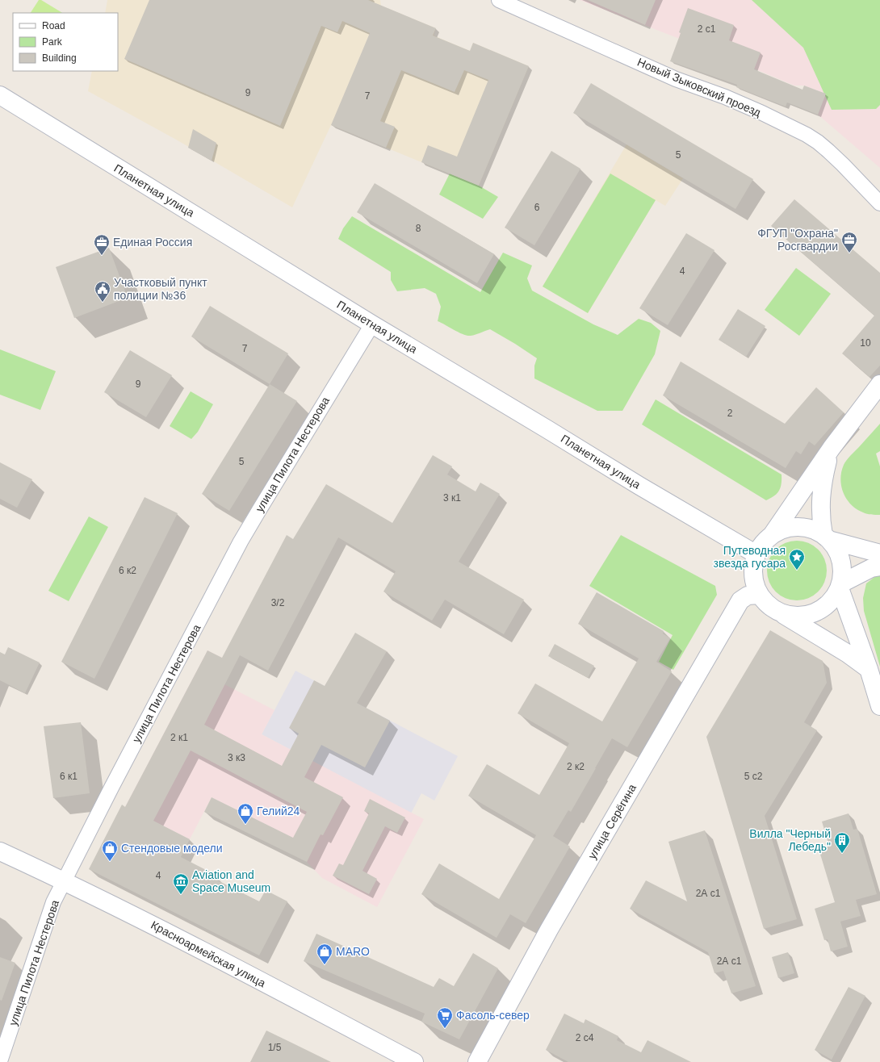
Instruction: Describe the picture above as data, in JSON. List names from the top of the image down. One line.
{"streets":{"street":["Новый Зыковский проезд","Планетная улица","улица Пилота Нестерова","улица Серёгина","Красноармейская улица"]},"crossings":[["Планетная улица","улица Пилота Нестерова"],["Планетная улица","улица Серёгина"],["улица Пилота Нестерова","Красноармейская улица"]],"places":{"office":["ФГУП \"Охрана\" Росгвардии","Единая Россия"],"public building":["Участковый пункт полиции №36"],"place":["Путеводная звезда гусара"],"shop":["Гелий24","Стендовые модели","MARO"],"building":["Вилла \"Черный Лебедь\""],"museum":["Aviation and Space Museum"],"supermarket":["Фасоль-север"]},"house_numbers":["2 с1","9","7","5","6","8","4","10","7","9","2","5","3 к1","6 к2","3/2","2 к1","3 к3","2 к2","6 к1","5 с2","4","2А с1","2А с1","2 с4","1/5"],"legend":["Road","Park","Building"]}
